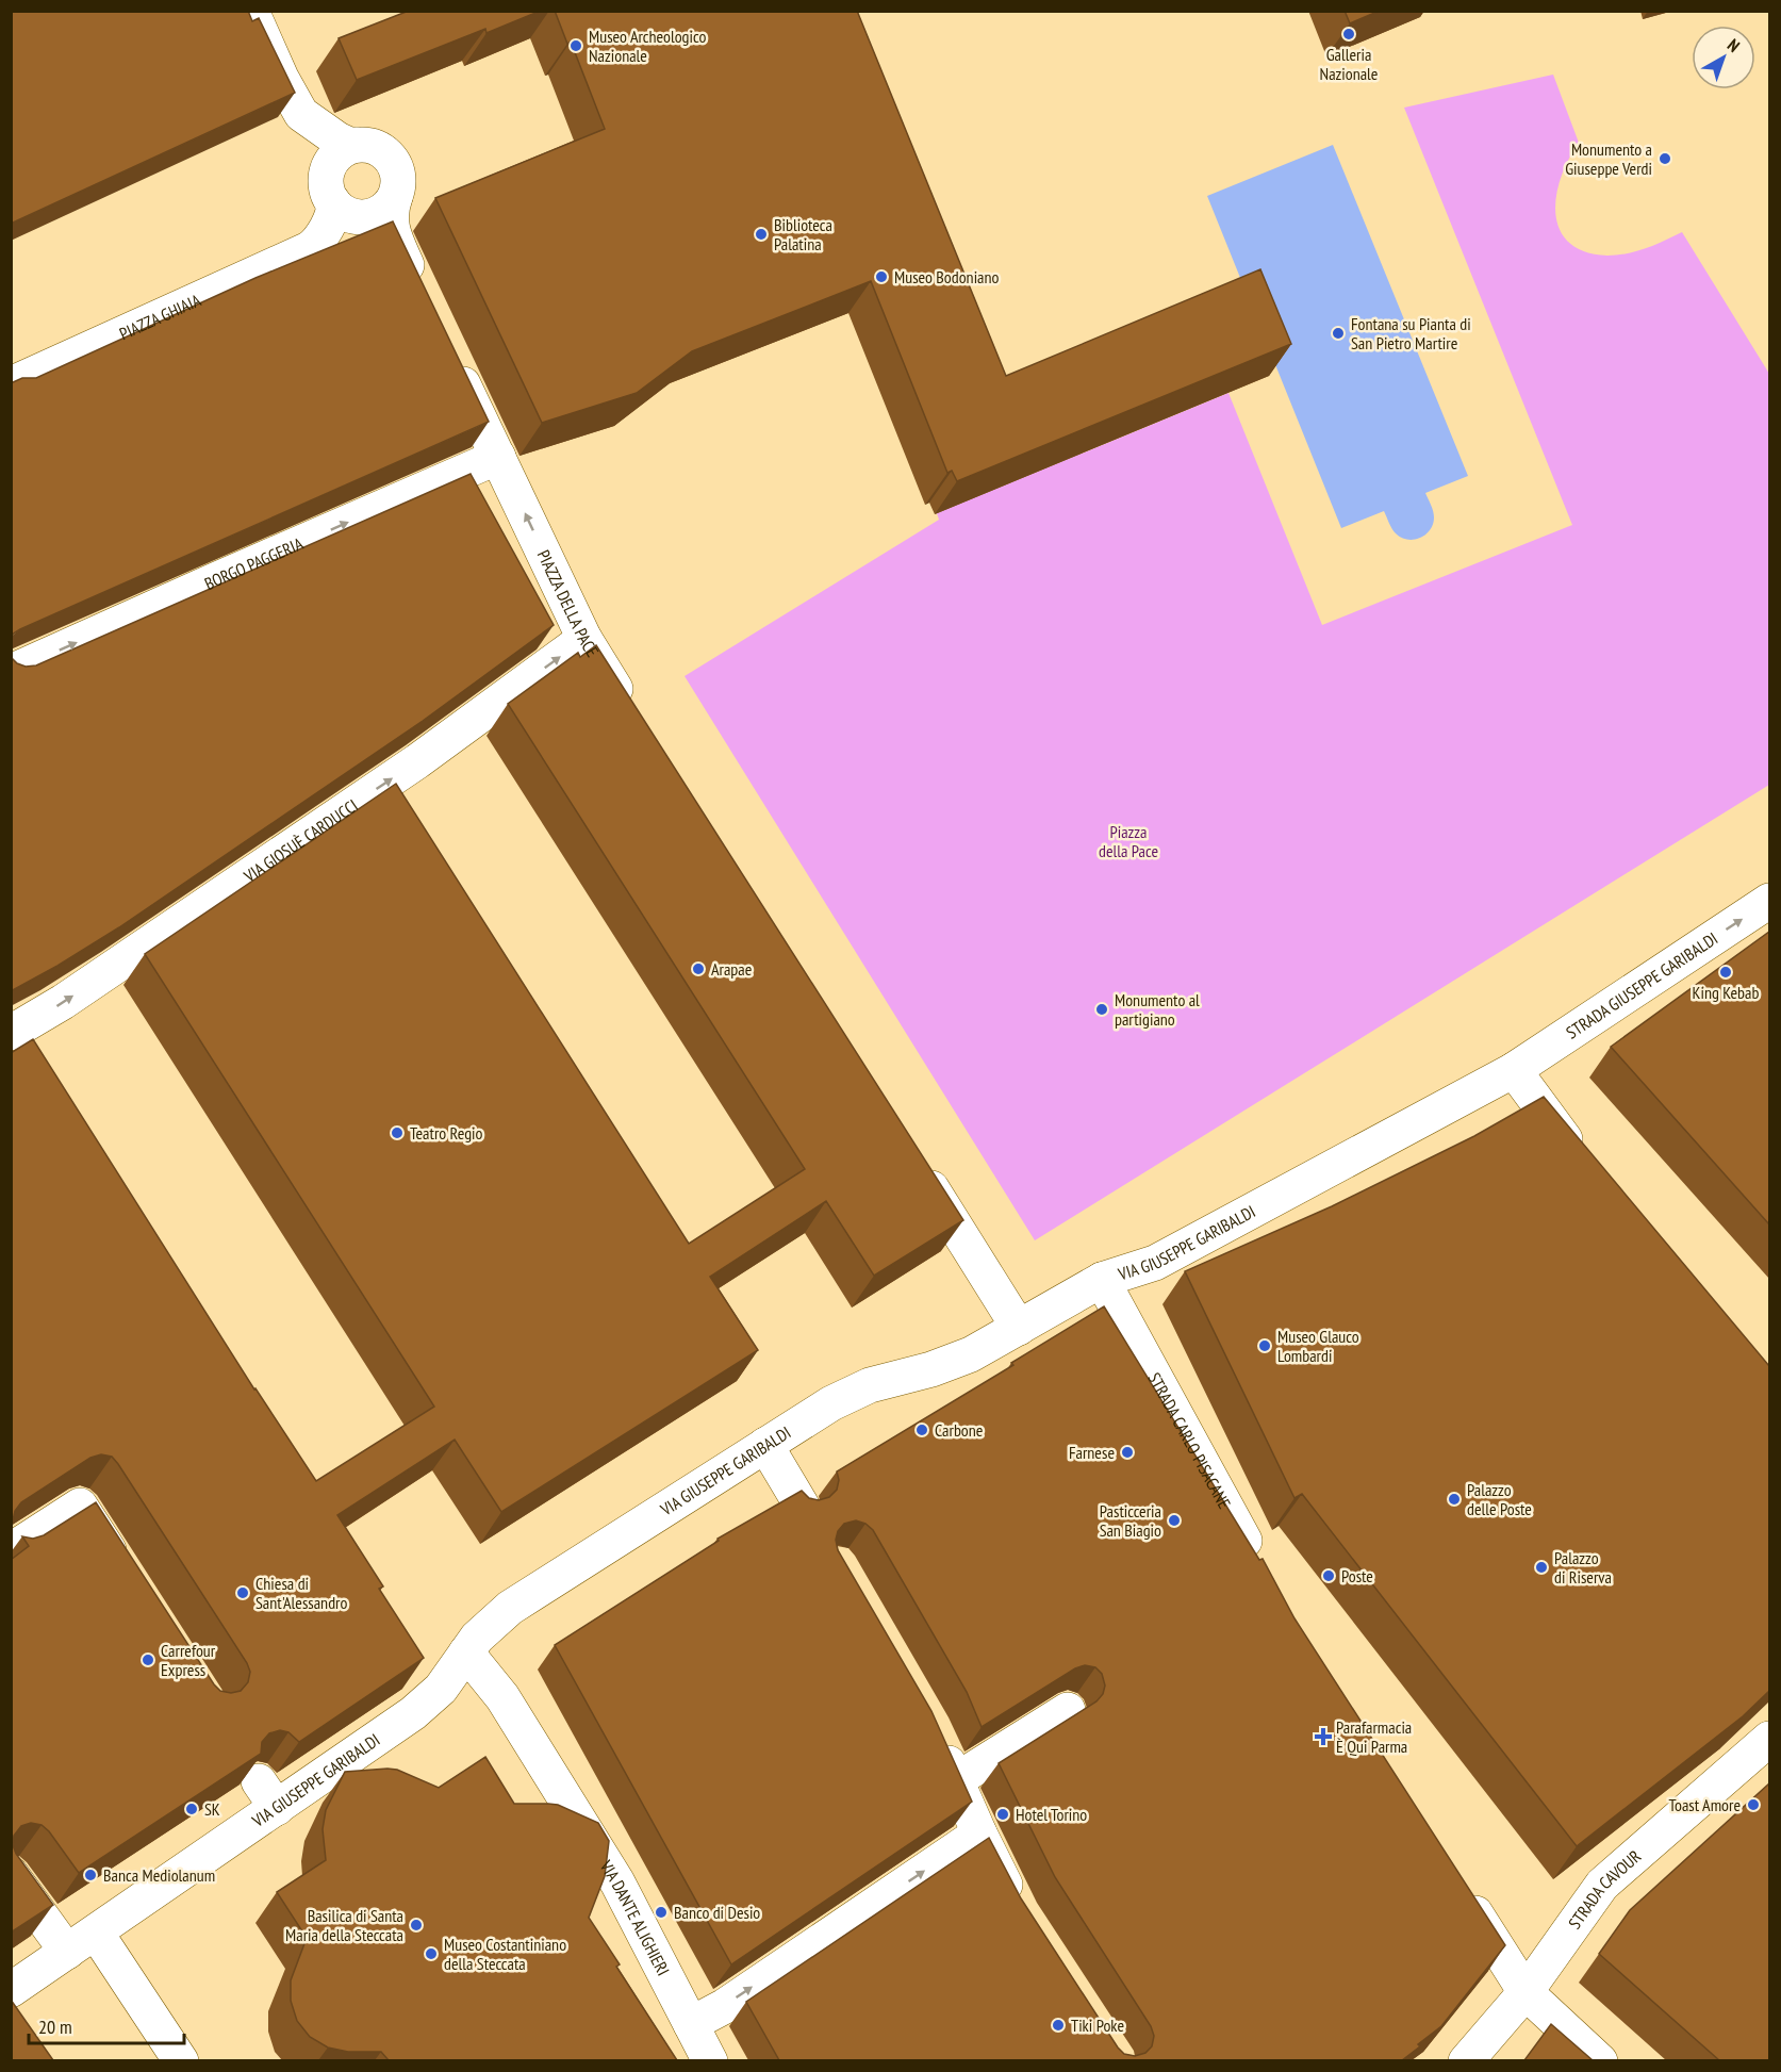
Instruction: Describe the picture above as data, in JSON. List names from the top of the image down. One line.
{"streets":{"street":["PIAZZA GHIAIA","BORGO PAGGERIA","PIAZZA DELLA PACE","VIA GIOSUÈ CARDUCCI","STRADA GIUSEPPE GARIBALDI","VIA GIUSEPPE GARIBALDI","STRADA CARLO PISACANE","STRADA CAVOUR","VIA DANTE ALIGHIERI"]},"crossings":[["BORGO PAGGERIA","PIAZZA DELLA PACE"],["PIAZZA DELLA PACE","VIA GIOSUÈ CARDUCCI"],["STRADA GIUSEPPE GARIBALDI","VIA GIUSEPPE GARIBALDI"],["VIA GIUSEPPE GARIBALDI","STRADA CARLO PISACANE"],["VIA GIUSEPPE GARIBALDI","VIA DANTE ALIGHIERI"]],"one_way":["BORGO PAGGERIA","PIAZZA DELLA PACE","VIA GIOSUÈ CARDUCCI","STRADA GIUSEPPE GARIBALDI"],"parks":["Piazza della Pace"],"places":{"other":["Galleria Nazionale","Museo Archeologico Nazionale","Monumento a Giuseppe Verdi","Biblioteca Palatina","Museo Bodoniano","Fontana su Pianta di San Pietro Martire","Arapae","King Kebab","Monumento al partigiano","Teatro Regio","Museo Glauco Lombardi","Carbone","Farnese","Palazzo delle Poste","Pasticceria San Biagio","Palazzo di Riserva","Poste","Chiesa di Sant'Alessandro","Carrefour Express","Toast Amore","SK","Hotel Torino","Banca Mediolanum","Banco di Desio","Basilica di Santa Maria della Steccata","Museo Costantiniano della Steccata","Tiki Poke"],"health":["Parafarmacia È Qui Parma"]},"scale_bar":"20 m","north":"top right"}
